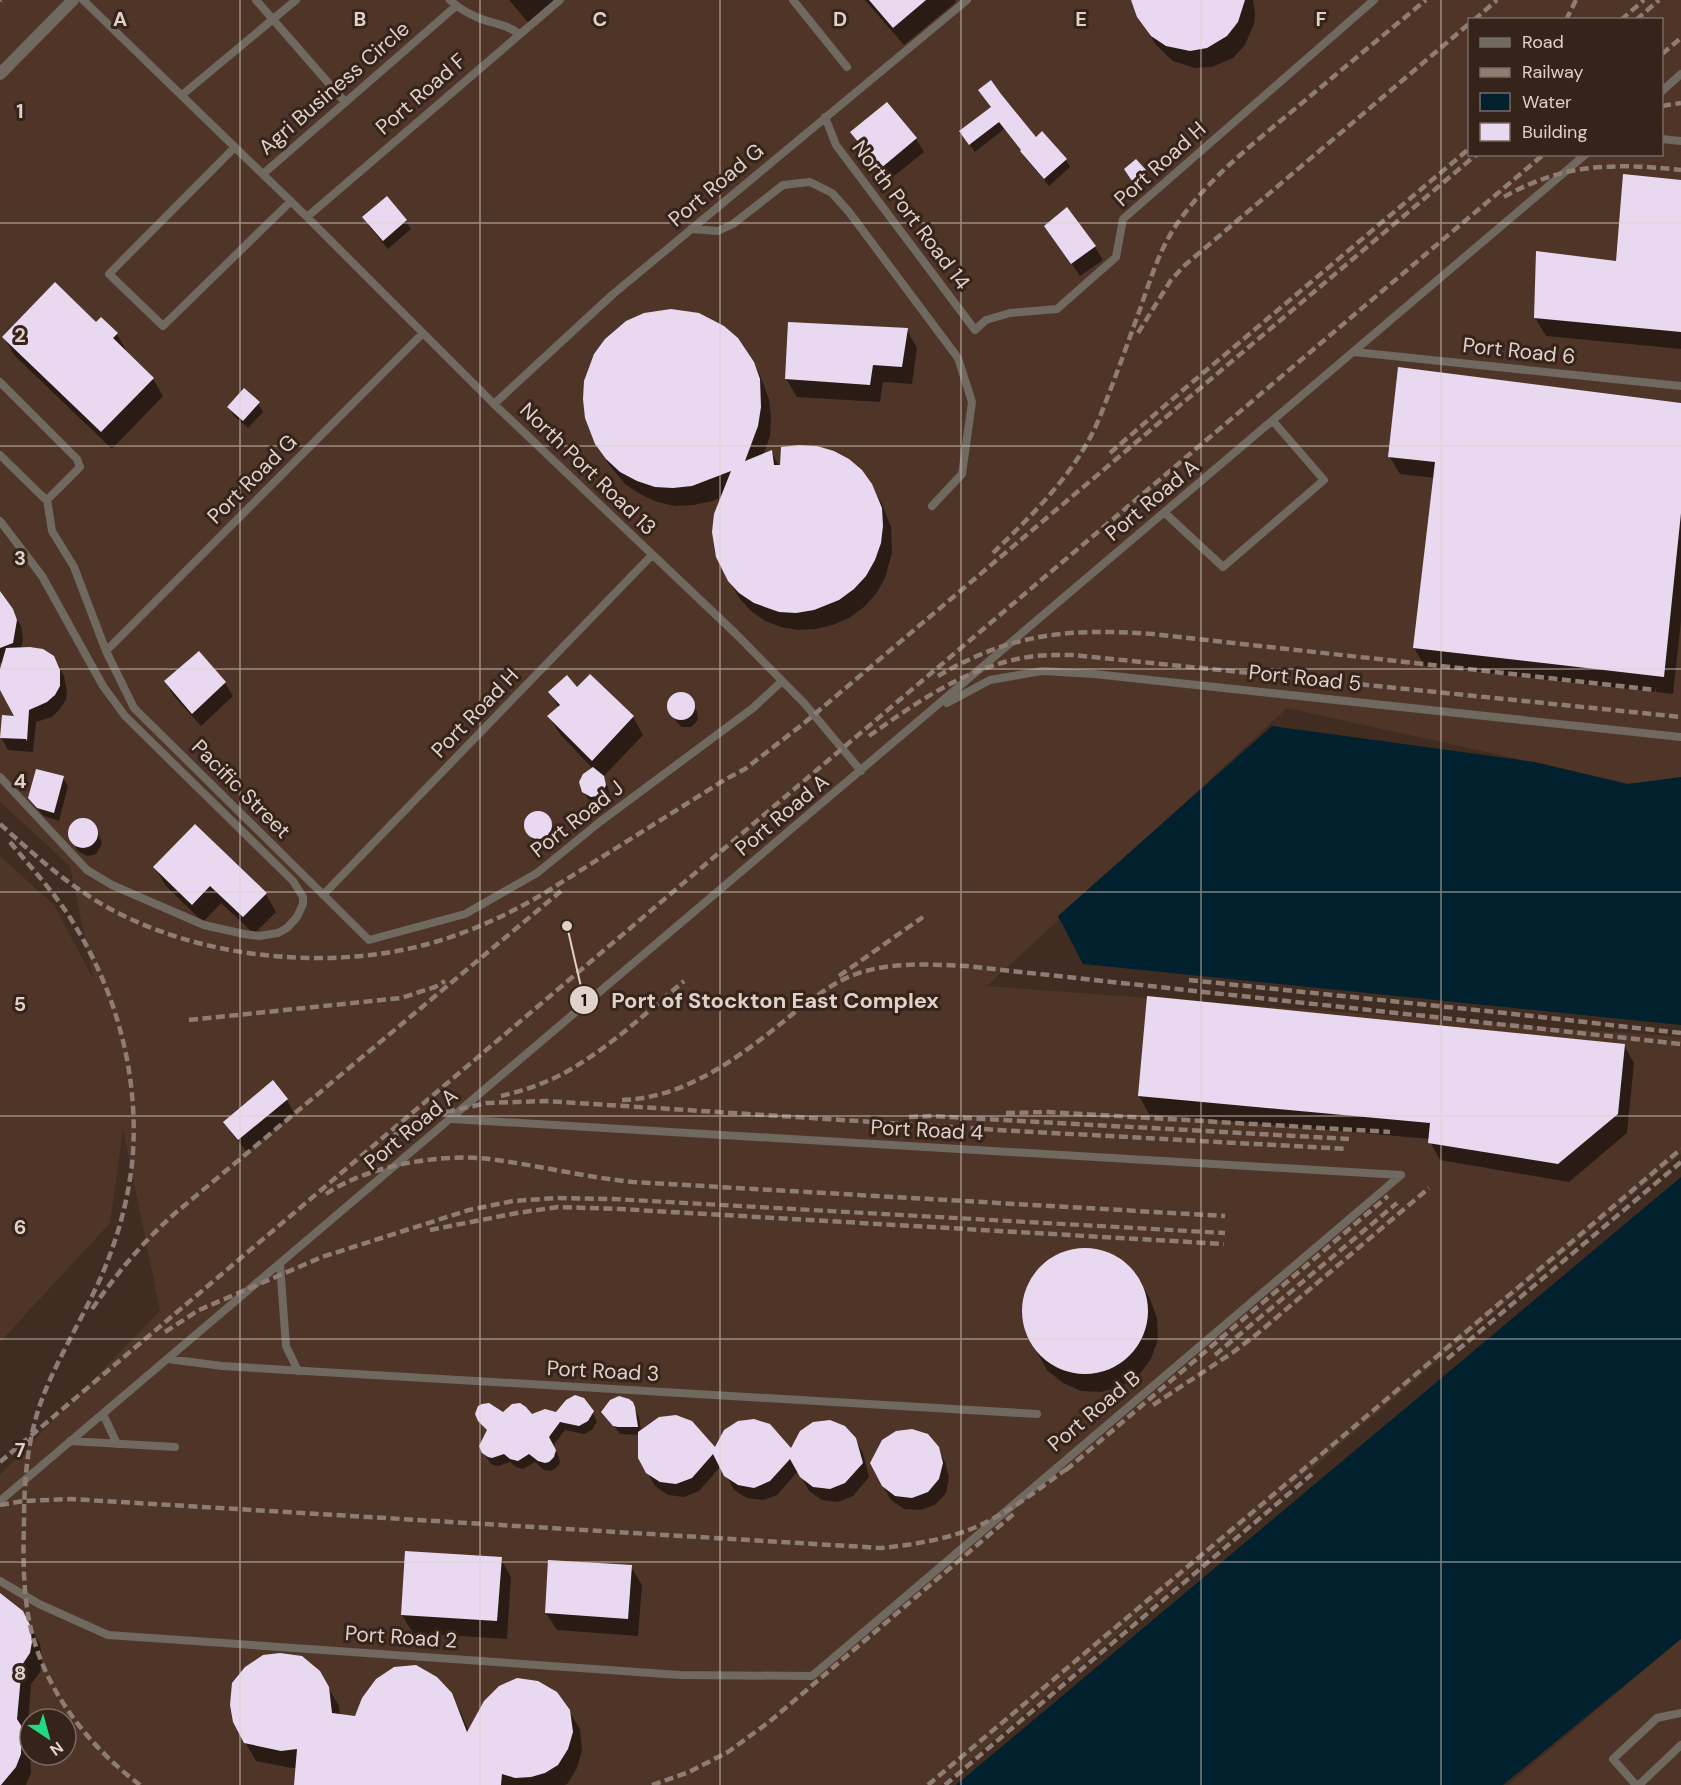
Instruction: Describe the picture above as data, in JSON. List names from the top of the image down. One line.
{"streets":{"lane":["Agri Business Circle","Port Road F","Port Road H","Port Road G","North Port Road 14","Port Road 6","North Port Road 13","Port Road A","Port Road 5","Pacific Street","Port Road J","Port Road 4","Port Road 3","Port Road B","Port Road 2"]},"crossings":[["Agri Business Circle","Port Road F"],["Agri Business Circle","North Port Road 13"],["Port Road F","North Port Road 13"],["Port Road H","North Port Road 14"],["Port Road H","North Port Road 13"],["Port Road H","Pacific Street"],["Port Road G","North Port Road 14"],["Port Road G","North Port Road 13"],["Port Road G","Pacific Street"],["Port Road 6","Port Road A"],["North Port Road 13","Port Road A"],["North Port Road 13","Port Road J"],["Port Road A","Port Road 5"],["Port Road A","Port Road 4"],["Port Road A","Port Road 3"],["Pacific Street","Port Road J"],["Port Road 4","Port Road B"],["Port Road B","Port Road 2"]],"places":["Port of Stockton East Complex"],"legend":["Road","Railway","Water","Building"],"north":"bottom right","grid":{"columns":["A","B","C","D","E","F"],"rows":["1","2","3","4","5","6","7","8"]}}
